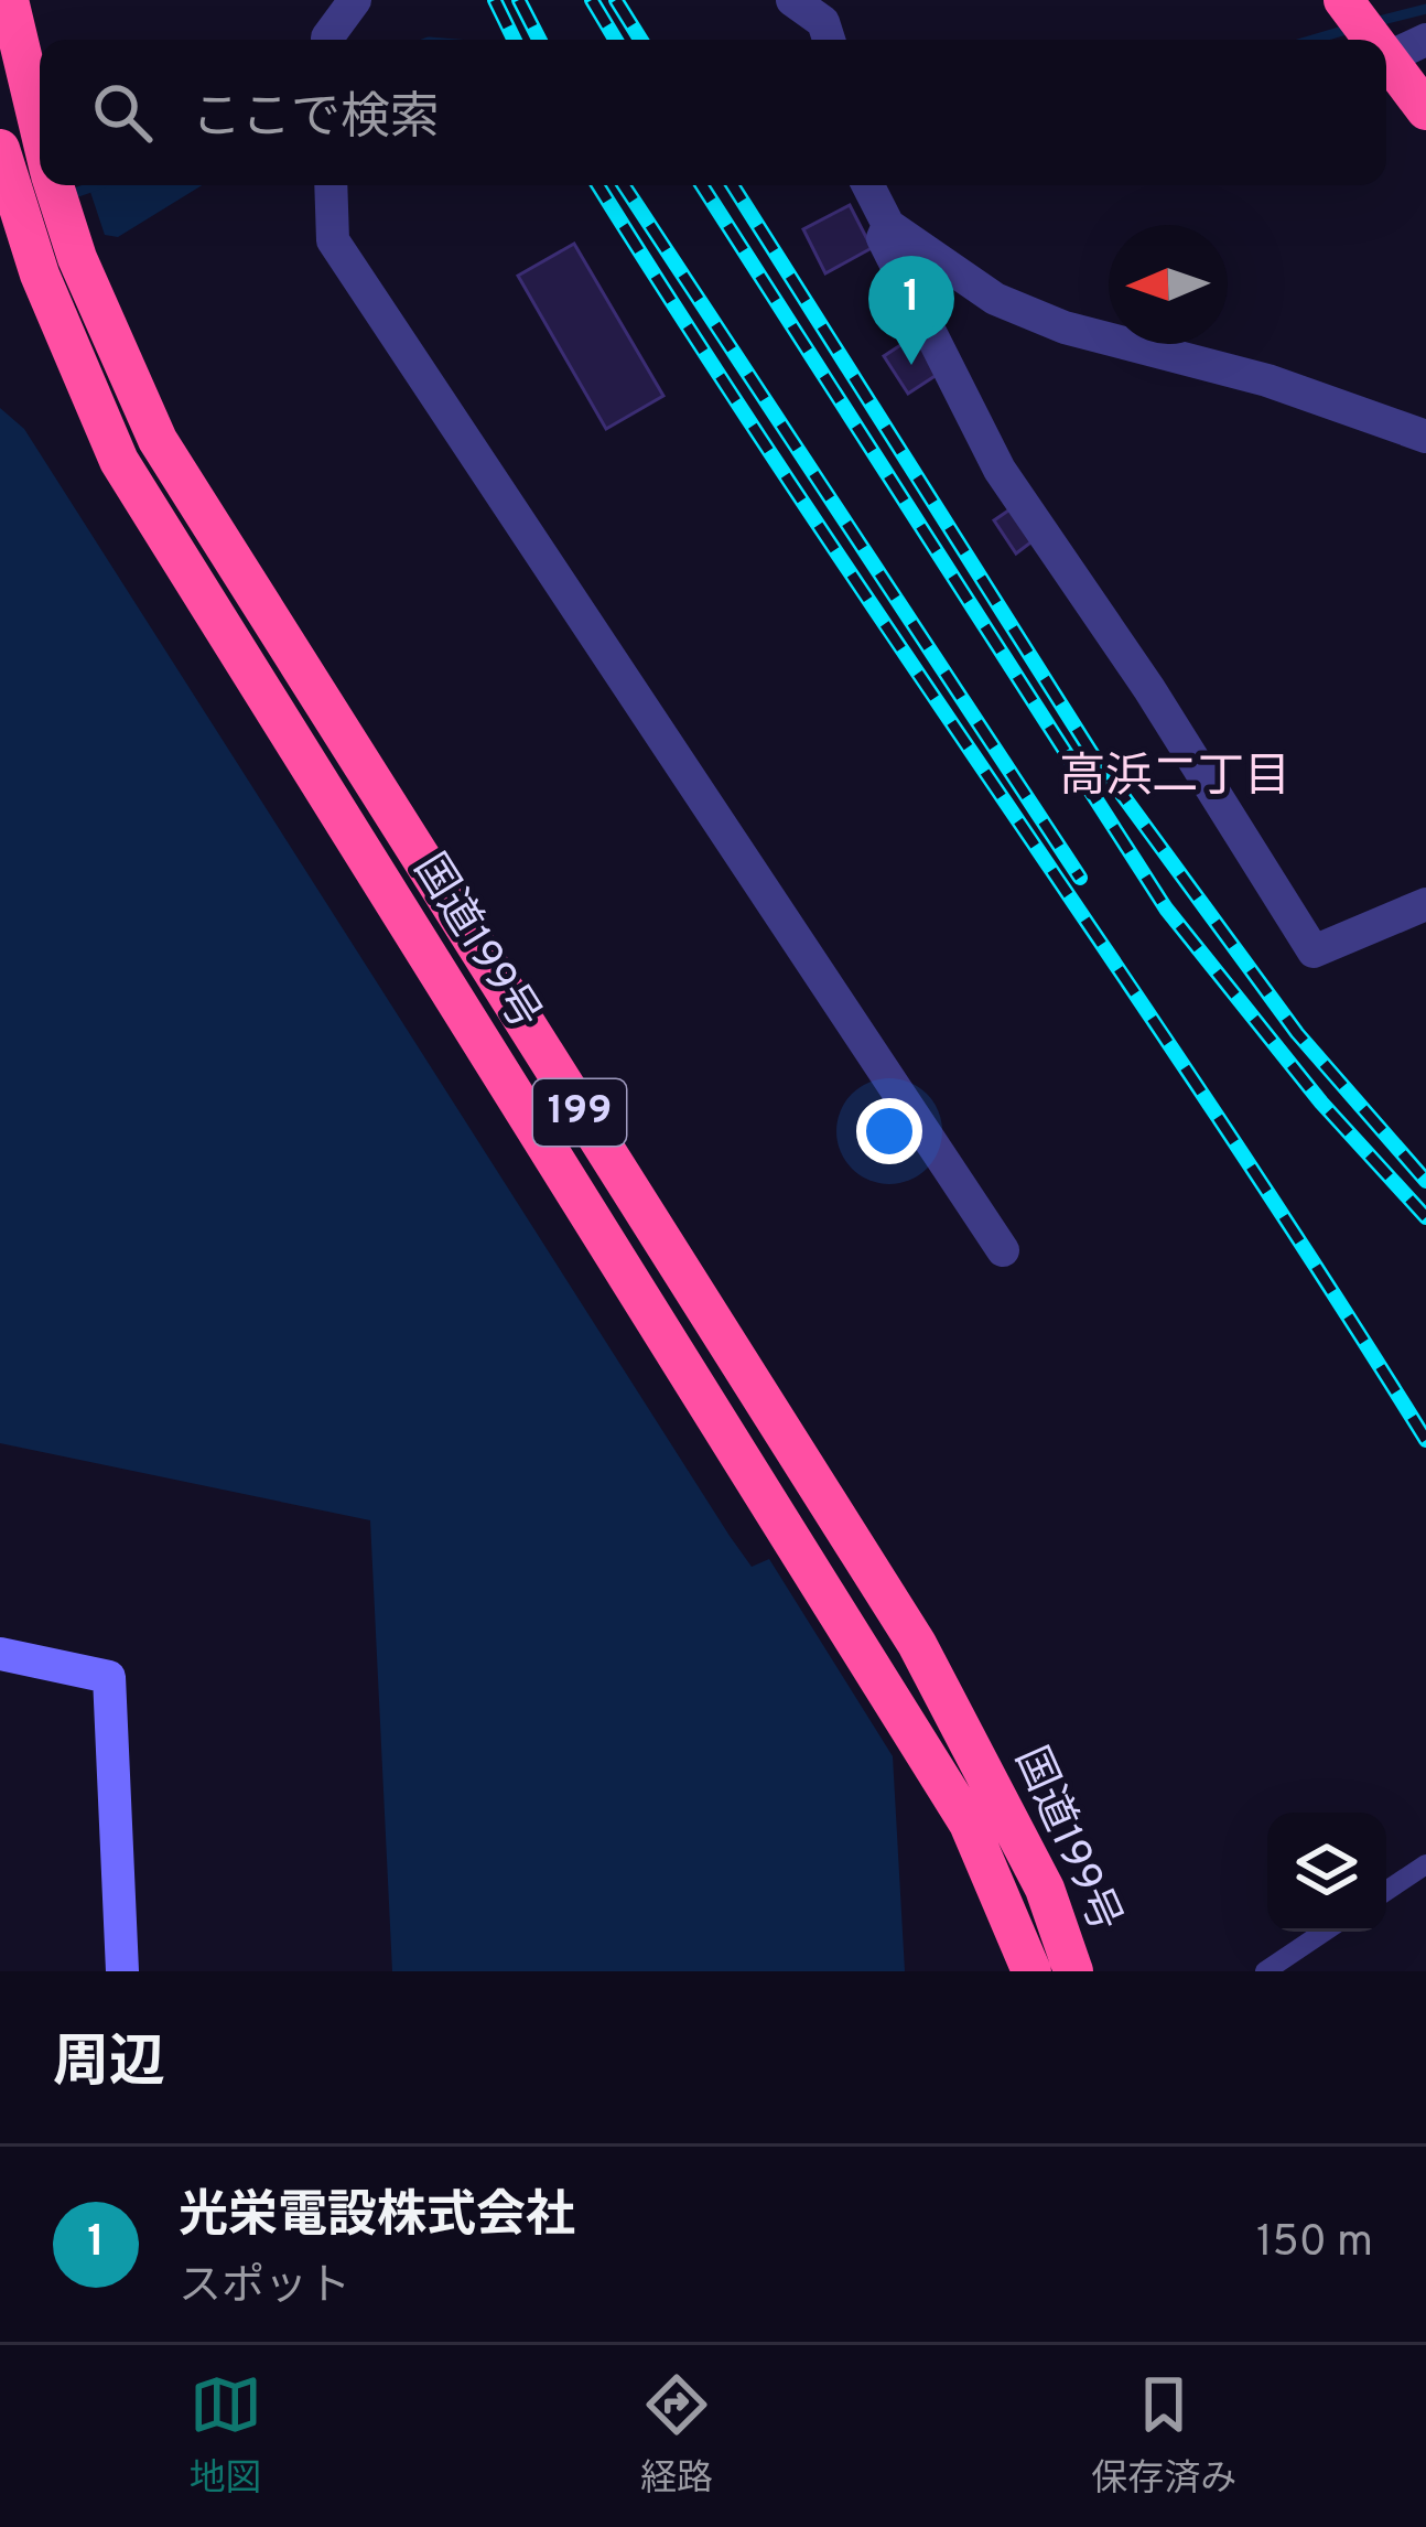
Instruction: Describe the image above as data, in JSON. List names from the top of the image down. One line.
{"streets":{"highway":["国道199号","199"]},"districts":["高浜二丁目"],"north":"left","page":{"search":"ここで検索","pins":"1","heading":"周辺","list":[{"mark":"1","name":"光栄電設株式会社","note":"スポット","value":"150 m"}],"nav":["地図","経路","保存済み"]}}
